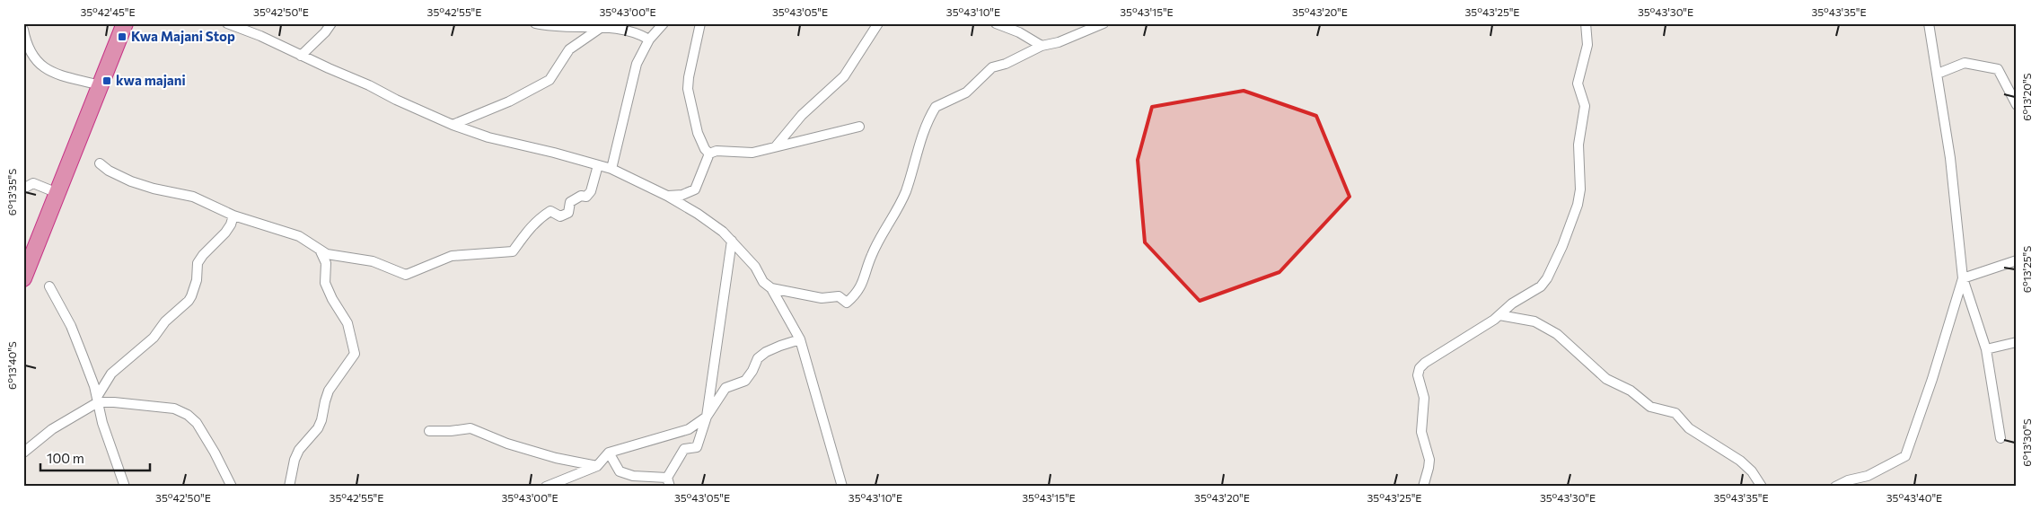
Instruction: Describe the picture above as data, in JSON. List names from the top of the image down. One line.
{"places":{"transit":["Kwa Majani Stop","kwa majani"]},"scale_bar":"100 m","coordinates":["35°42'45\"E","35°42'50\"E","35°42'55\"E","35°43'00\"E","35°43'05\"E","35°43'10\"E","35°43'15\"E","35°43'20\"E","35°43'25\"E","35°43'30\"E","35°43'35\"E","6°13'20\"S","6°13'35\"S","6°13'25\"S","6°13'40\"S","6°13'30\"S","35°43'40\"E"]}
